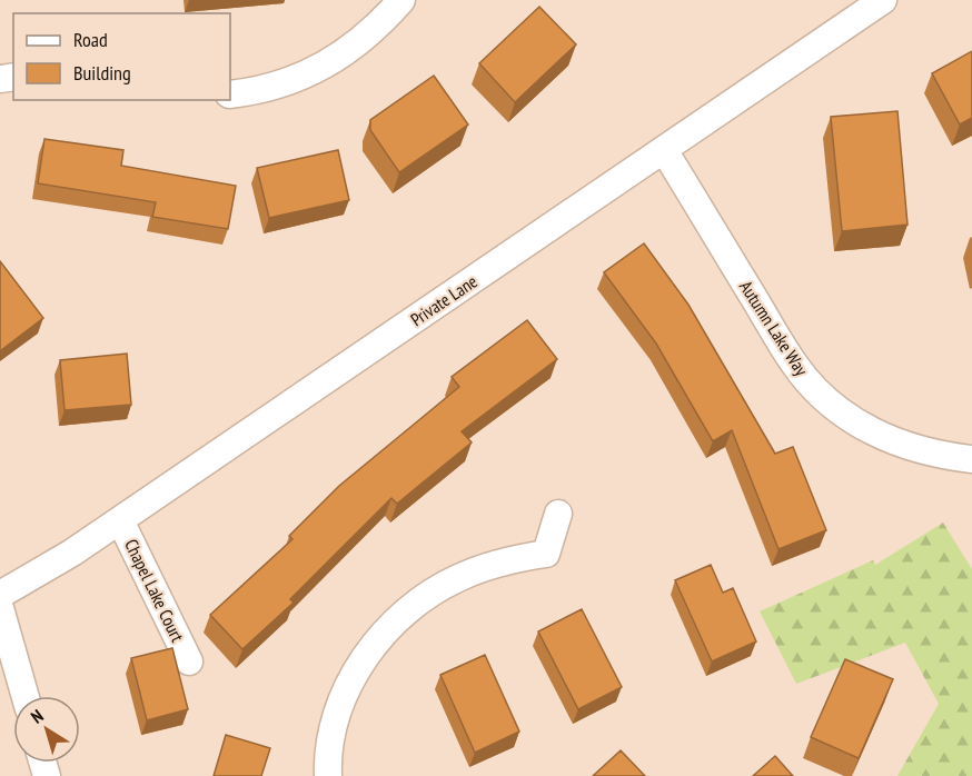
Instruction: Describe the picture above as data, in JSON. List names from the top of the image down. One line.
{"streets":{"street":["Private Lane","Autumn Lake Way","Chapel Lake Court"]},"crossings":[["Private Lane","Autumn Lake Way"],["Private Lane","Chapel Lake Court"]],"legend":["Road","Building"],"north":"top left"}
